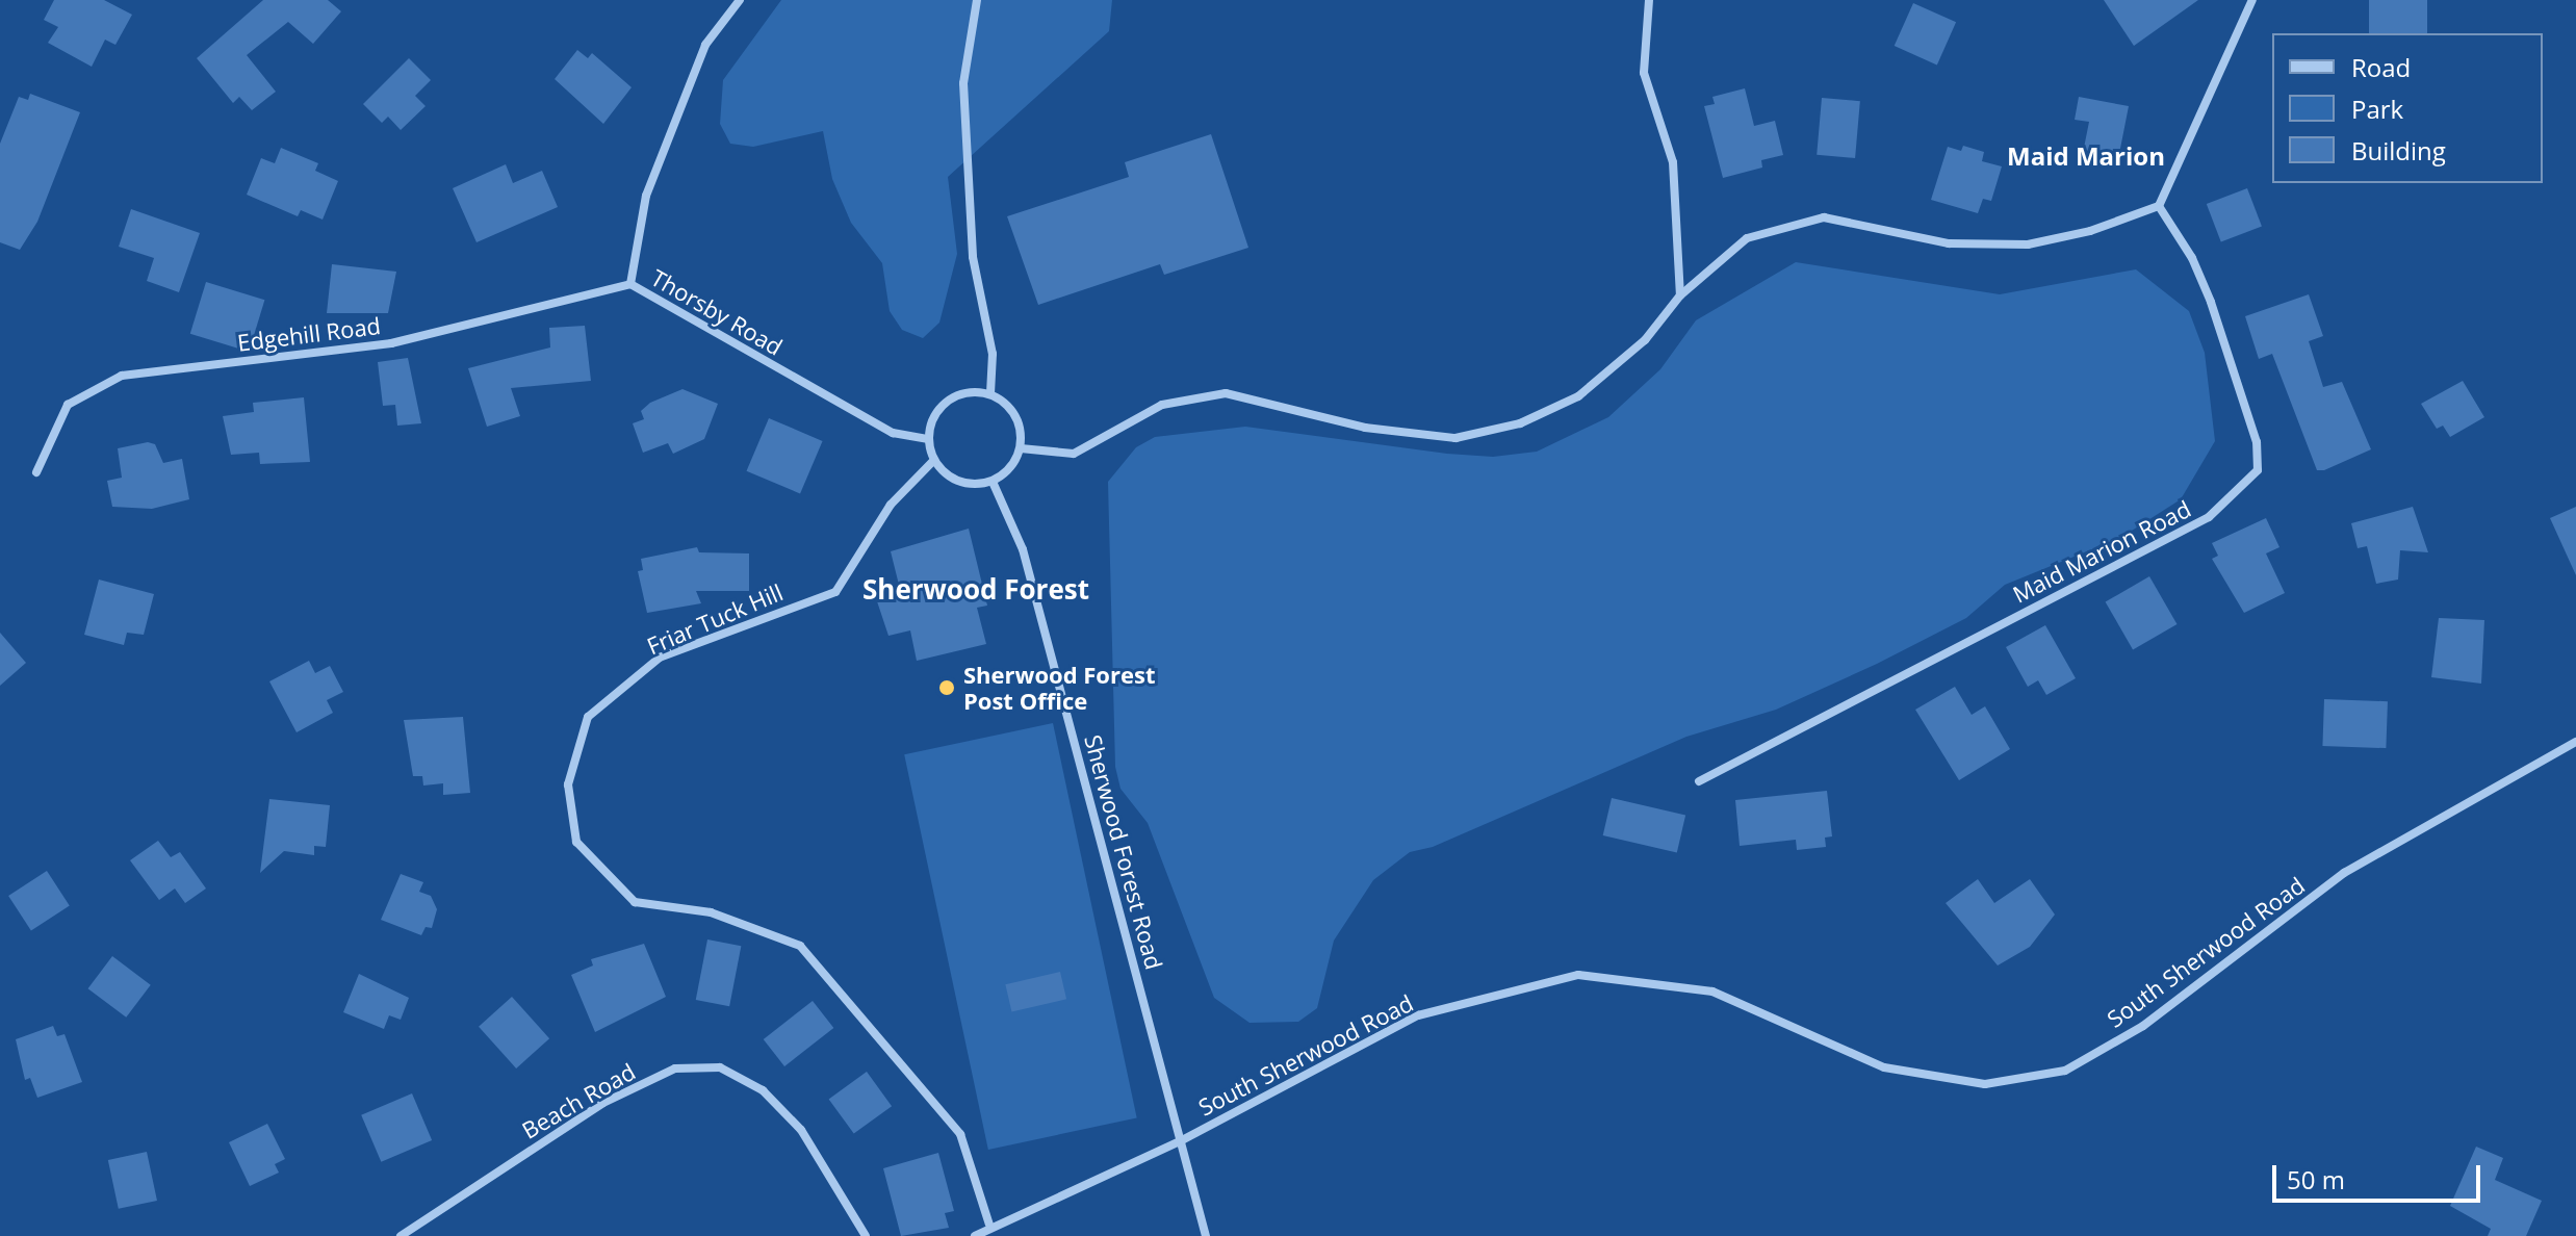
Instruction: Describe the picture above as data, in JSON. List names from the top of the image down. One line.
{"streets":{"street":["Thorsby Road","Edgehill Road","Maid Marion Road","Friar Tuck Hill","Sherwood Forest Road","South Sherwood Road","Beach Road"]},"crossings":[["Thorsby Road","Edgehill Road"],["Thorsby Road","Friar Tuck Hill"],["Thorsby Road","Sherwood Forest Road"],["Friar Tuck Hill","Sherwood Forest Road"],["Sherwood Forest Road","South Sherwood Road"]],"districts":["Maid Marion","Sherwood Forest"],"places":["Sherwood Forest Post Office"],"legend":["Road","Park","Building"],"scale_bar":"50 m"}
